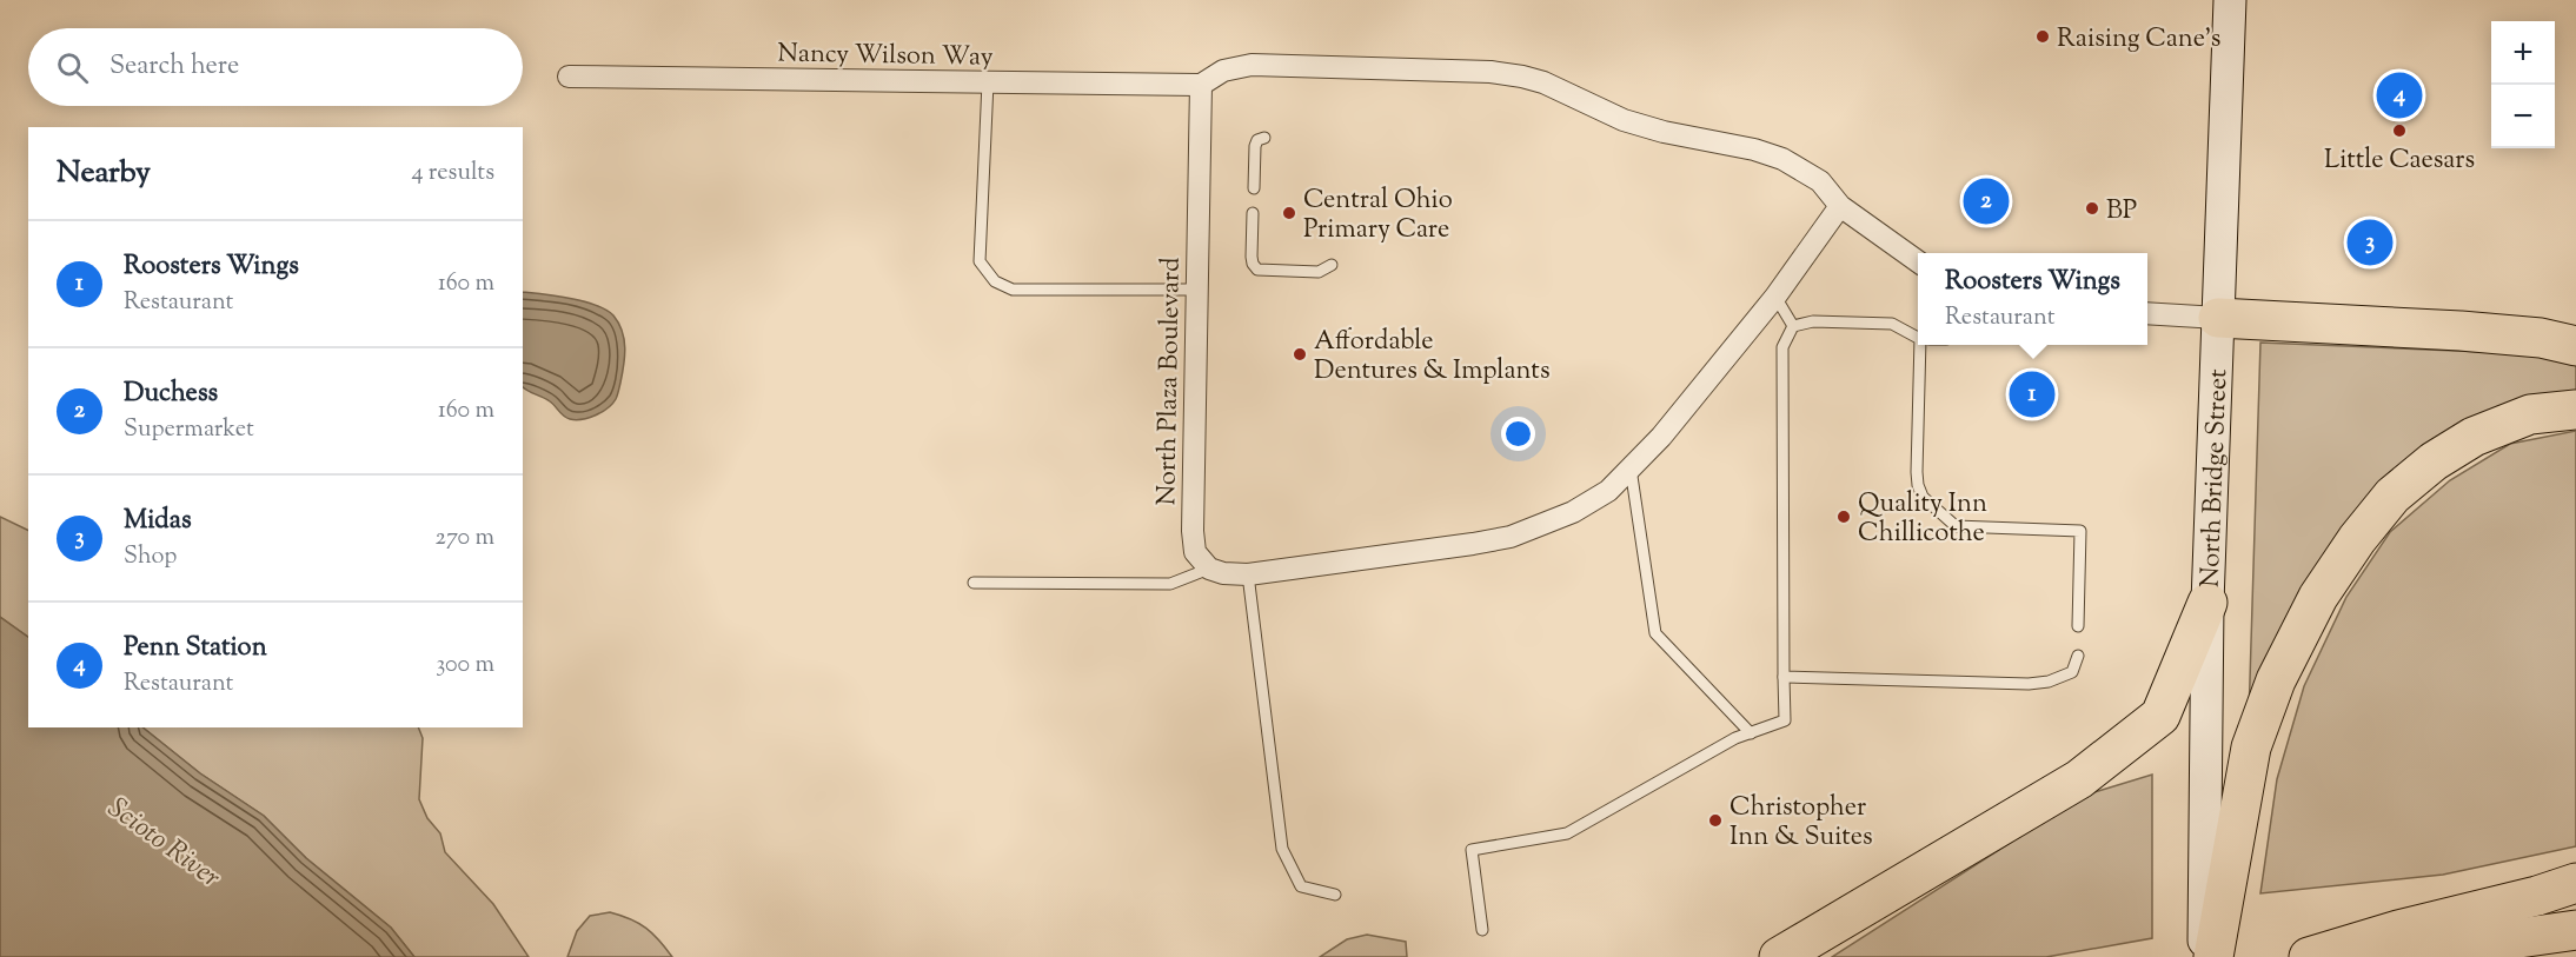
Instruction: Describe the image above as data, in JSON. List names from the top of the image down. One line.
{"streets":{"main road":["North Bridge Street"],"street":["Nancy Wilson Way","North Plaza Boulevard"]},"crossings":[["Nancy Wilson Way","North Plaza Boulevard"]],"water":["Scioto River"],"places":["Raising Cane's","Little Caesars","BP","Central Ohio Primary Care","Affordable Dentures & Implants","Quality Inn Chillicothe","Christopher Inn & Suites"],"page":{"map_buttons":["+","−"],"search":"Search here","pins":["4","2","3","1"],"heading":["Nearby","4 results"],"list":[{"mark":"1","name":"Roosters Wings","note":"Restaurant","value":"160 m"},{"mark":"2","name":"Duchess","note":"Supermarket","value":"160 m"},{"mark":"3","name":"Midas","note":"Shop","value":"270 m"},{"mark":"4","name":"Penn Station","note":"Restaurant","value":"300 m"}],"popup":["Roosters Wings","Restaurant"]}}
